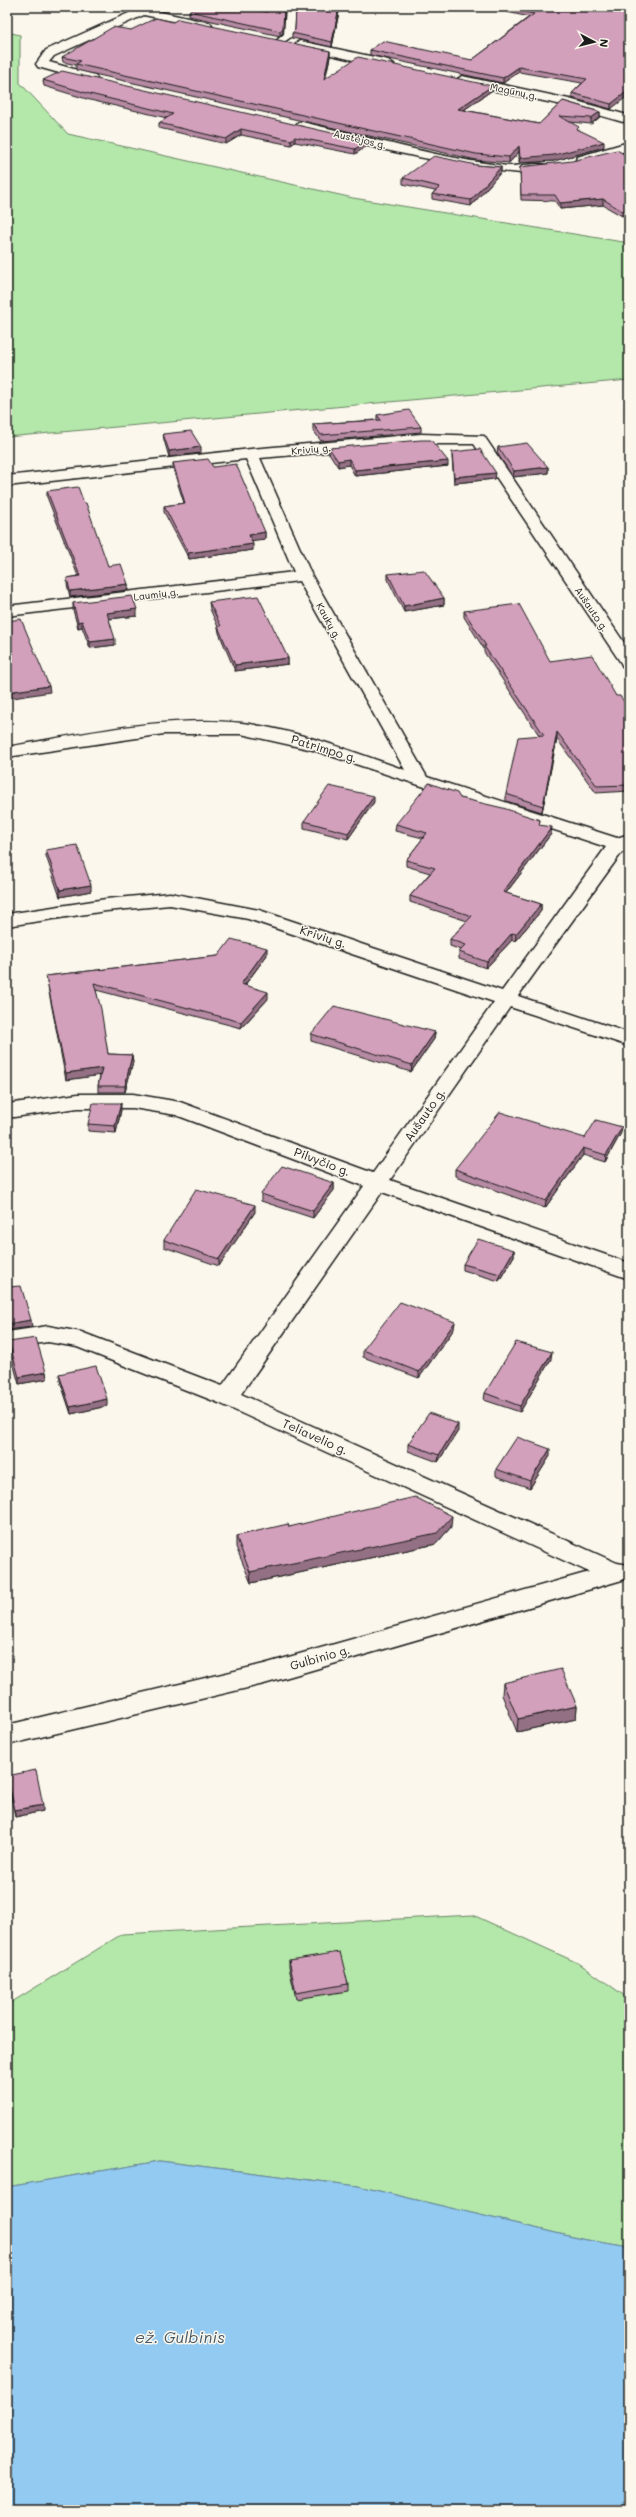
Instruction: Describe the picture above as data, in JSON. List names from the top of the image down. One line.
{"streets":{"street":["Magūnų g.","Austėjos g.","Krivių g.","Laumių g.","Aušauto g.","Kaukų g.","Patrimpo g.","Pilvyčio g.","Teliavelio g.","Gulbinio g."]},"crossings":[["Magūnų g.","Austėjos g."],["Krivių g.","Aušauto g."],["Krivių g.","Kaukų g."],["Laumių g.","Kaukų g."],["Aušauto g.","Patrimpo g."],["Aušauto g.","Pilvyčio g."],["Aušauto g.","Teliavelio g."],["Kaukų g.","Patrimpo g."],["Teliavelio g.","Gulbinio g."]],"water":["ež. Gulbinis"],"north":"right"}
